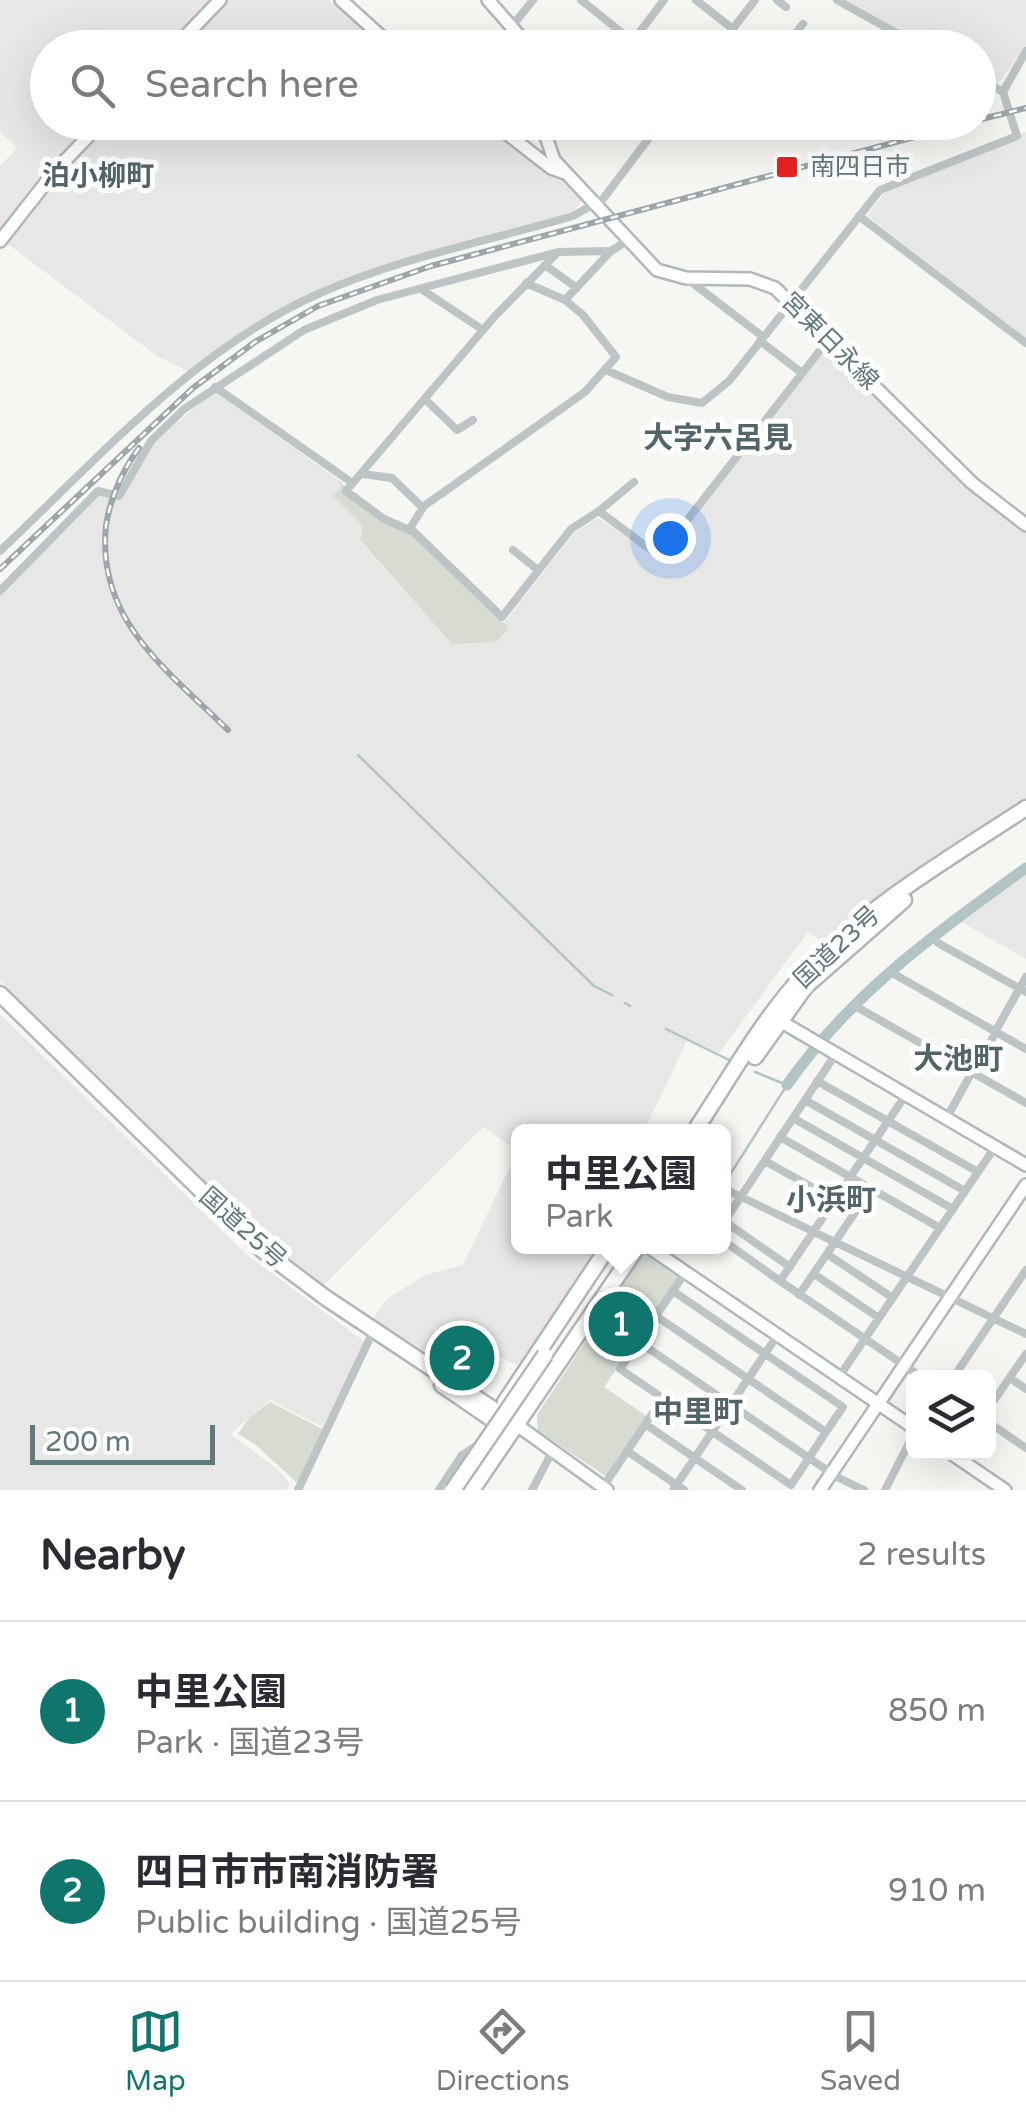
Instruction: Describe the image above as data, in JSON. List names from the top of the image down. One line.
{"streets":{"highway":["国道23号","国道25号"],"street":["宮東日永線"]},"districts":["泊小柳町","大字六呂見","大池町","小浜町","中里町"],"places":{"transit":["南四日市"]},"scale_bar":"200 m","page":{"search":"Search here","popup":["中里公園","Park"],"pins":["1","2"],"scale":"200 m","heading":["Nearby","2 results"],"list":[{"mark":"1","name":"中里公園","note":"Park · 国道23号","value":"850 m"},{"mark":"2","name":"四日市市南消防署","note":"Public building · 国道25号","value":"910 m"}],"nav":["Map","Directions","Saved"]}}
